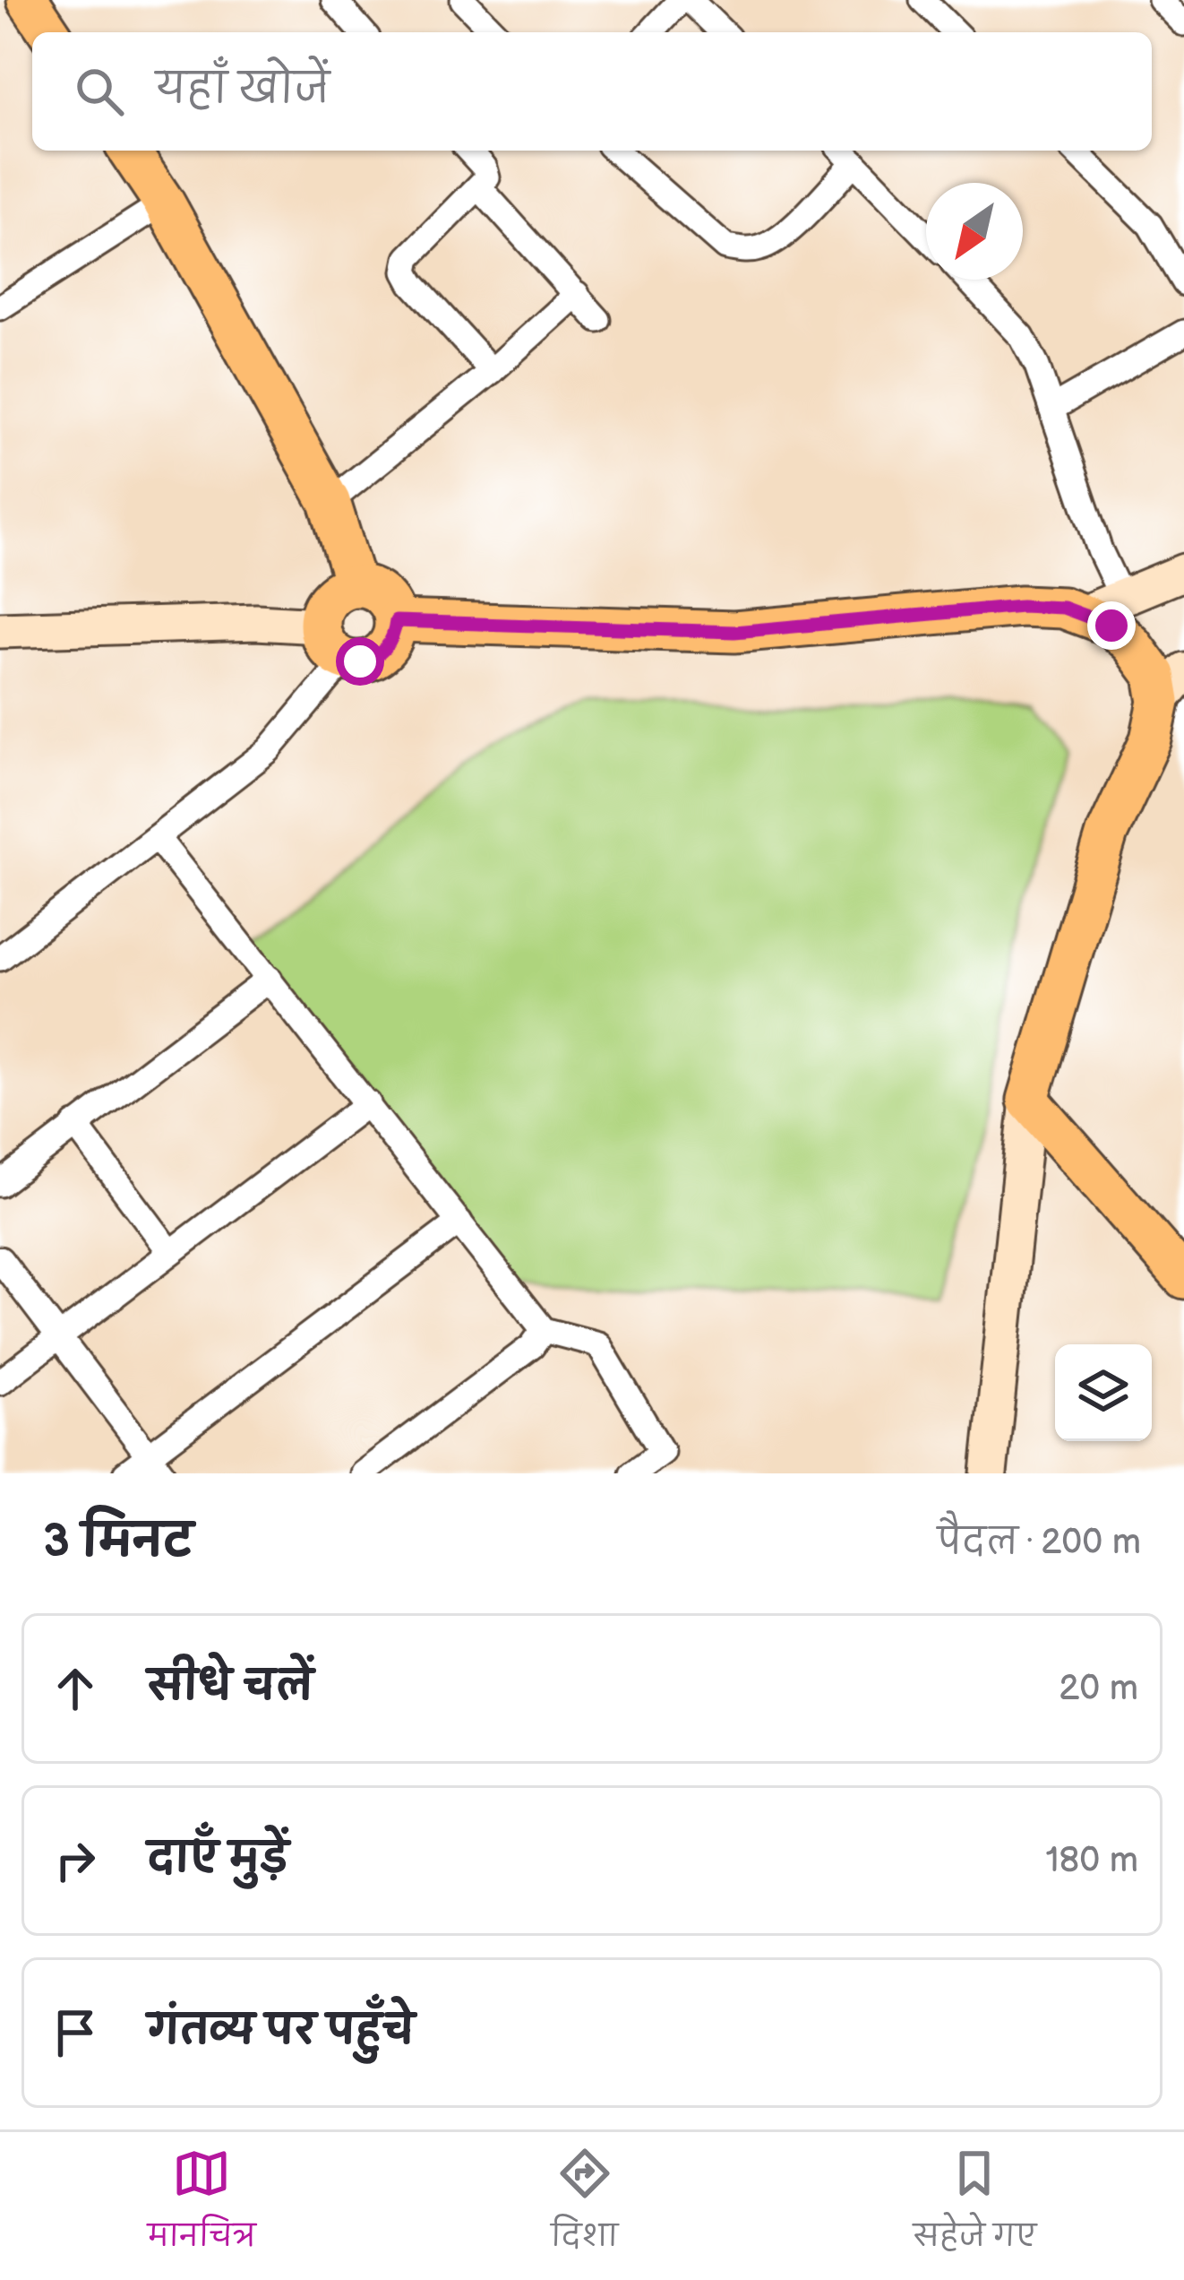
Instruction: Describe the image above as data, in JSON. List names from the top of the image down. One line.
{"north":"bottom left","page":{"search":"यहाँ खोजें","heading":["3 मिनट","पैदल · 200 m"],"list":[["सीधे चलें","20 m"],["दाएँ मुड़ें","180 m"],"गंतव्य पर पहुँचे"],"nav":["मानचित्र","दिशा","सहेजे गए"]}}
